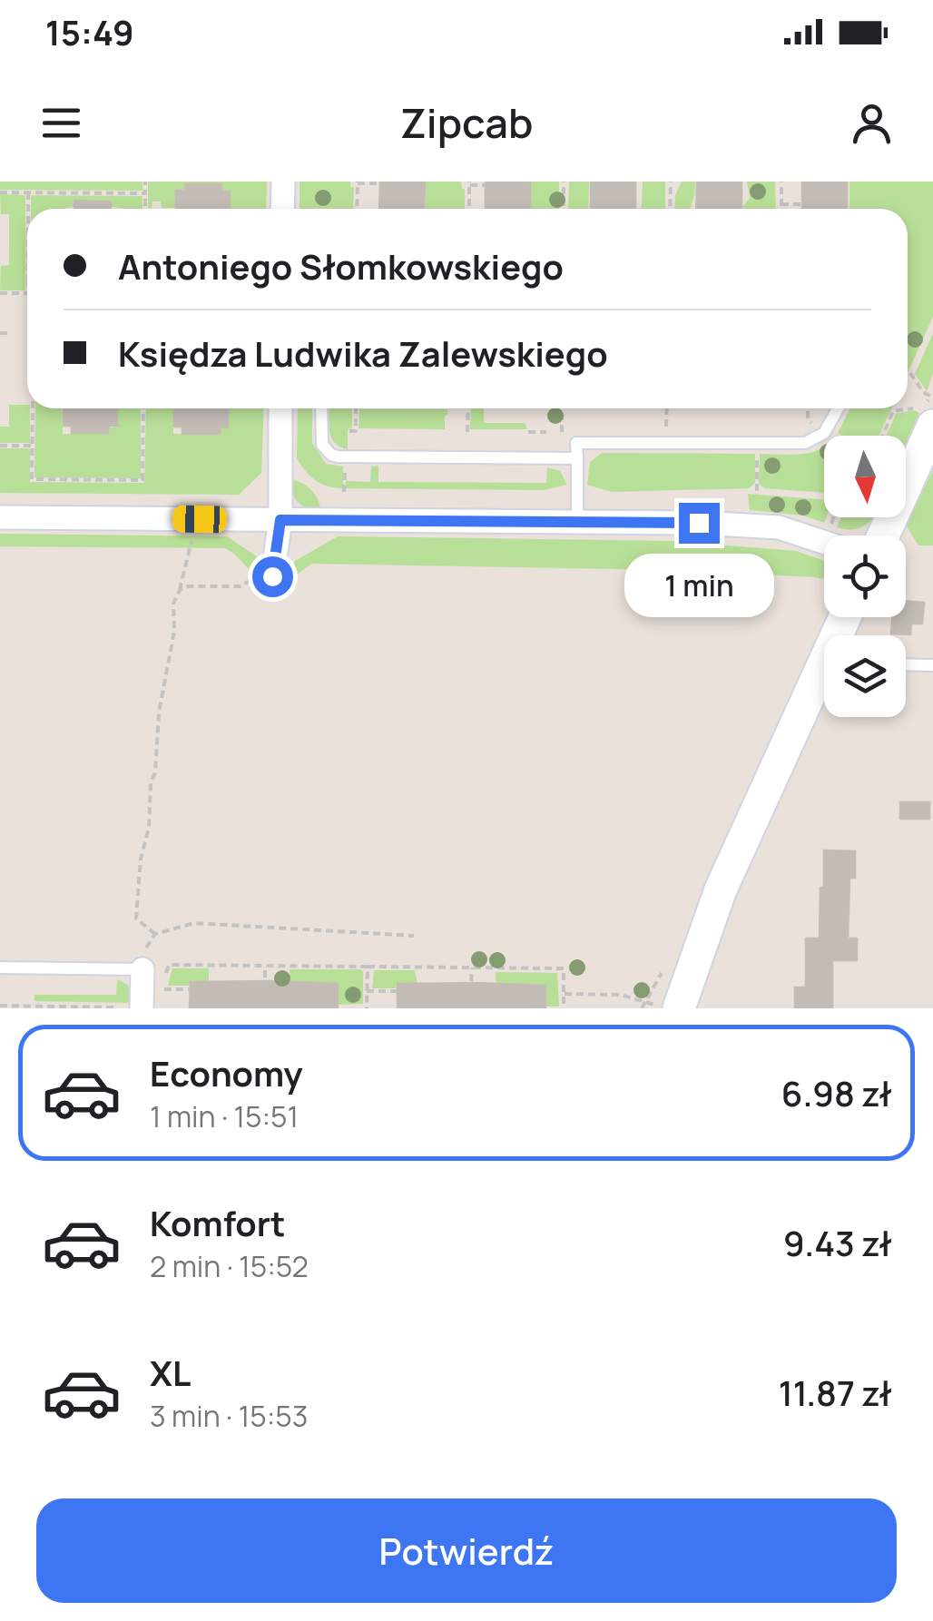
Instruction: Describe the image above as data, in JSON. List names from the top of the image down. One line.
{"north":"bottom","page":{"status":"15:49","header":"Zipcab","banner":["Antoniego Słomkowskiego","Księdza Ludwika Zalewskiego"],"bubble":"1 min","list":[{"name":"Economy","note":"1 min · 15:51","value":"6.98 zł"},{"name":"Komfort","note":"2 min · 15:52","value":"9.43 zł"},{"name":"XL","note":"3 min · 15:53","value":"11.87 zł"}],"buttons":"Potwierdź"}}
